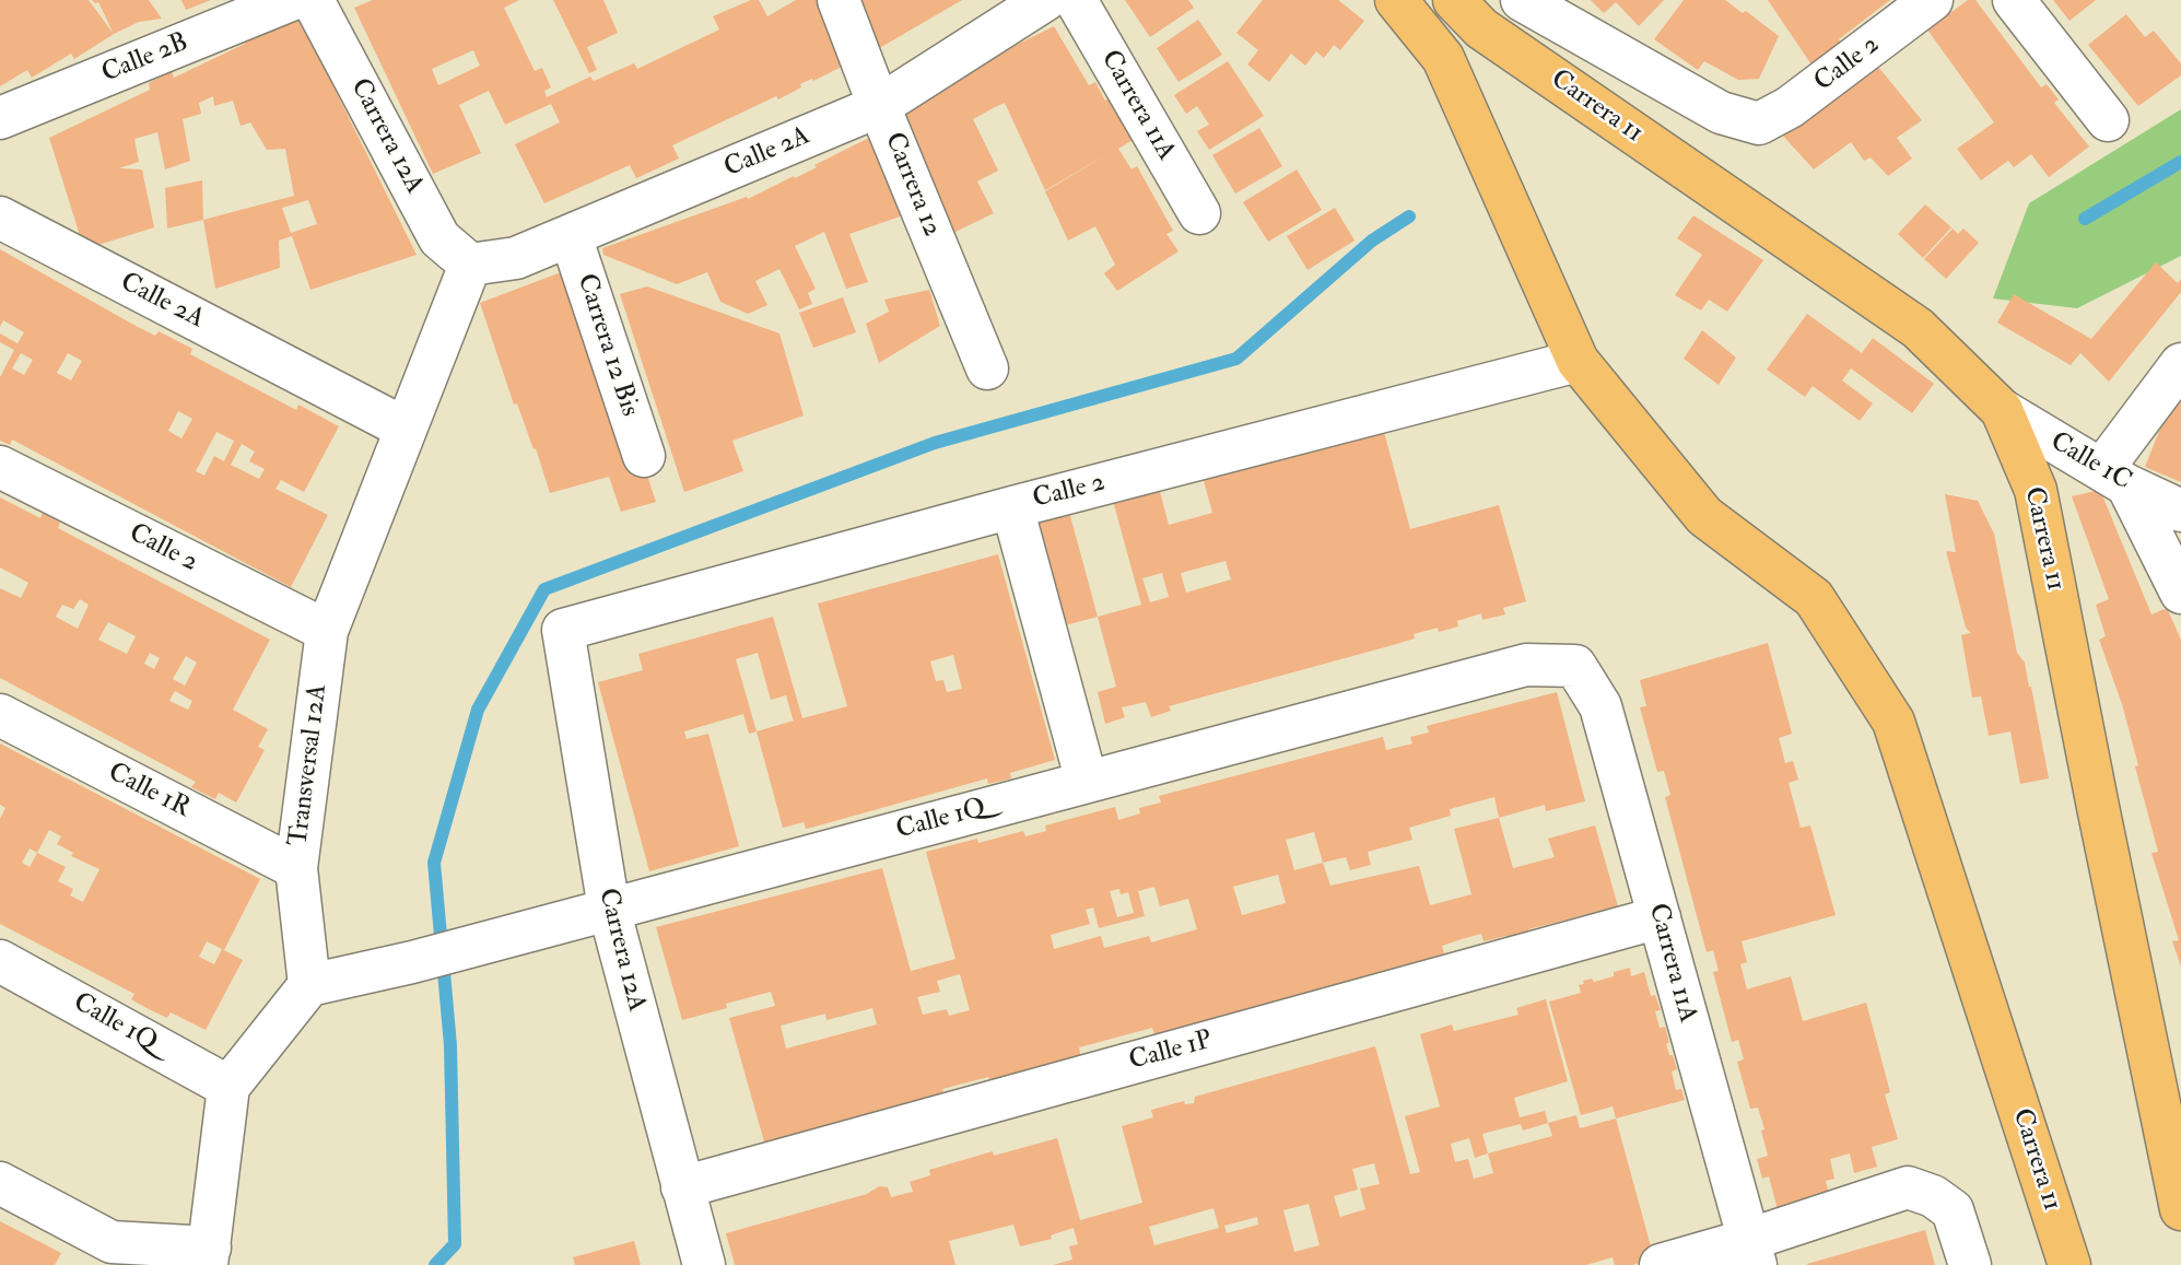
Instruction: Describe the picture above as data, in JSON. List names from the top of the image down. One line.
{"streets":{"main road":["Carrera 11"],"street":["Calle 2B","Calle 2","Carrera 11A","Carrera 12A","Calle 2A","Carrera 12","Carrera 12 Bis","Calle 1C","Transversal 12A","Calle 1R","Calle 1Q","Calle 1P"]},"crossings":[["Calle 2","Carrera 11"],["Calle 2","Carrera 12A"],["Calle 2","Transversal 12A"],["Carrera 11A","Calle 1Q"],["Carrera 11A","Calle 1P"],["Carrera 11","Calle 1C"],["Carrera 12A","Calle 2A"],["Carrera 12A","Transversal 12A"],["Carrera 12A","Calle 1Q"],["Carrera 12A","Calle 1P"],["Calle 2A","Carrera 12"],["Calle 2A","Carrera 12 Bis"],["Calle 2A","Transversal 12A"],["Transversal 12A","Calle 1R"],["Transversal 12A","Calle 1Q"]]}
